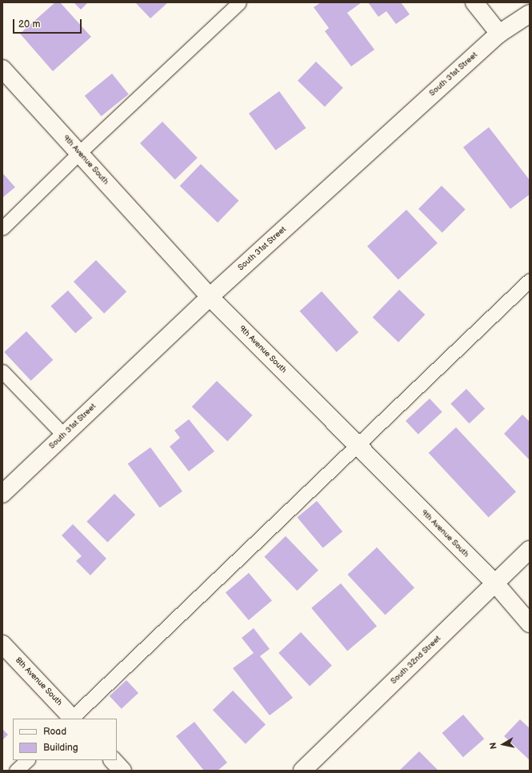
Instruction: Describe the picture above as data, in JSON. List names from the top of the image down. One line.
{"streets":{"street":["South 31st Street","9th Avenue South","South 32nd Street","8th Avenue South"]},"crossings":[["South 31st Street","9th Avenue South"],["9th Avenue South","South 32nd Street"]],"legend":["Road","Building"],"scale_bar":"20 m","north":"left"}
